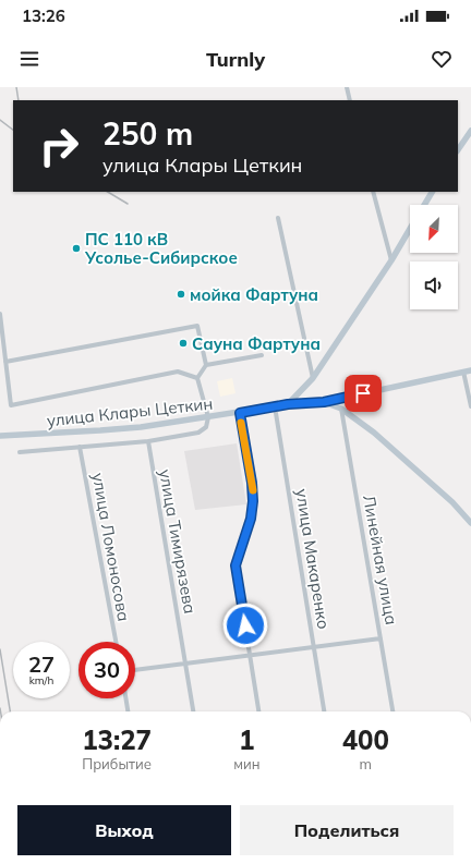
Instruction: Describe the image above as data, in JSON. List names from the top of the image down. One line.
{"streets":{"street":["улица Клары Цеткин","улица Тимирязева","улица Ломоносова","улица Макаренко","Линейная улица"]},"crossings":[["улица Клары Цеткин","улица Макаренко"]],"places":["ПС 110 кВ Усолье-Сибирское","мойка Фартуна","Сауна Фартуна"],"north":"bottom left","page":{"status":"13:26","header":"Turnly","turn":["250 m","улица Клары Цеткин"],"speed":"27 km/h","limit":"30","eta":["13:27","Прибытие","1","мин","400","m"],"buttons":["Выход","Поделиться"]}}
